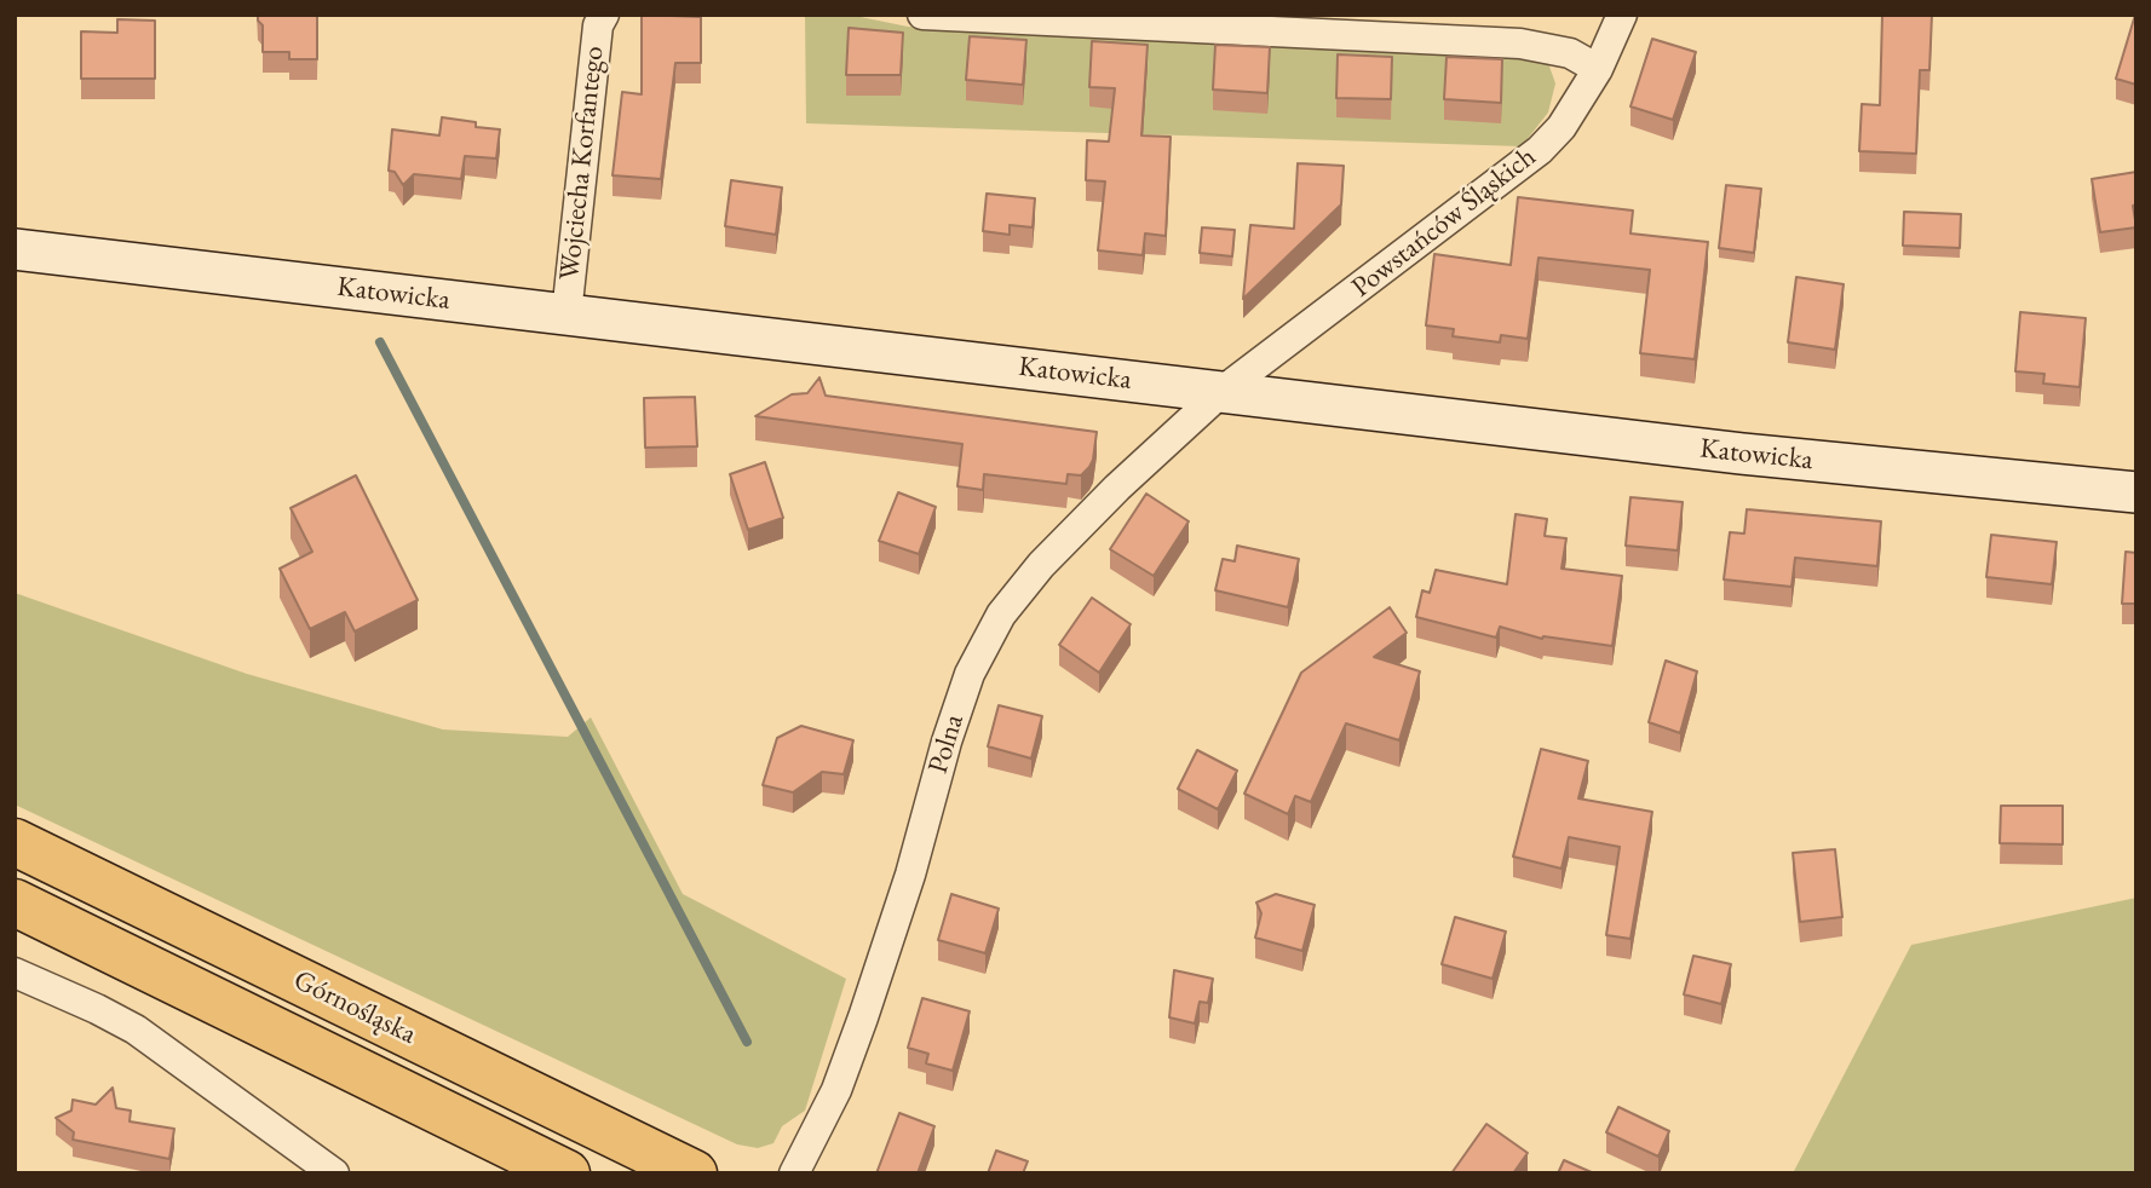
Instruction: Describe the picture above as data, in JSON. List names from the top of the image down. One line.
{"streets":{"main road":["Górnośląska"],"street":["Wojciecha Korfantego","Powstańców Śląskich","Katowicka","Polna"]},"crossings":[["Wojciecha Korfantego","Katowicka"],["Powstańców Śląskich","Katowicka"],["Powstańców Śląskich","Polna"],["Katowicka","Polna"]]}
